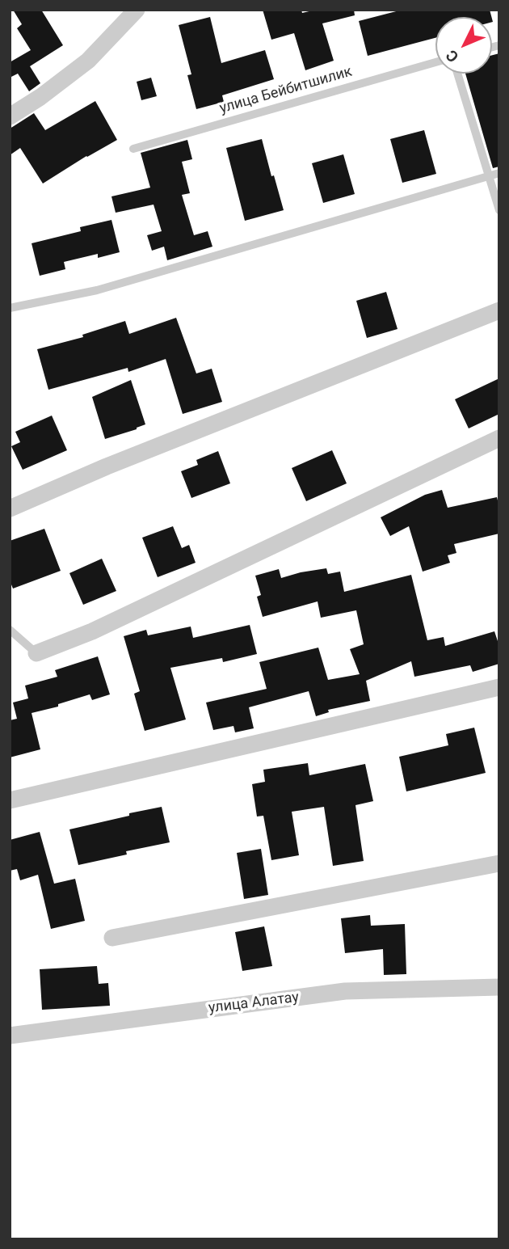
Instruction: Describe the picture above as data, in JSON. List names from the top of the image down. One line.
{"streets":{"street":["улица Алатау"],"lane":["улица Бейбитшилик"]},"north":"bottom left"}
